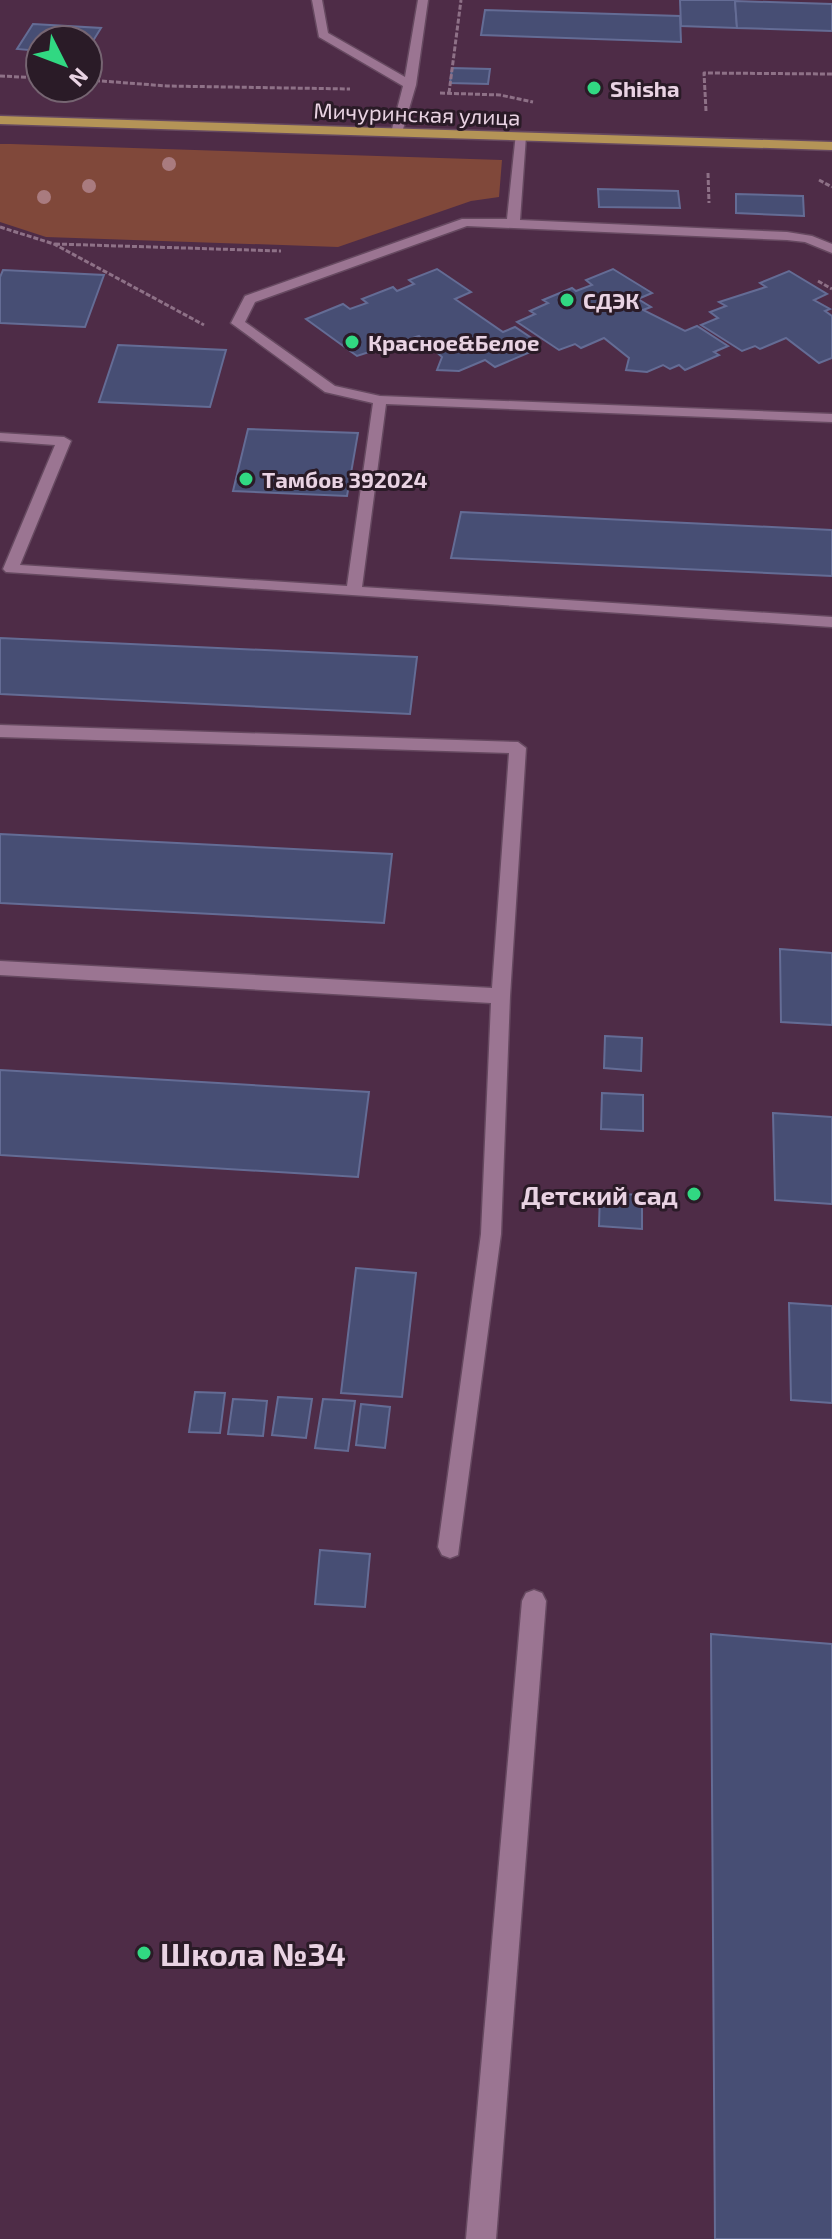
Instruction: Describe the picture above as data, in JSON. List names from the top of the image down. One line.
{"streets":{"main road":["Мичуринская улица"]},"places":["Shisha","СДЭК","Красное&Белое","Тамбов 392024","Детский сад","Школа №34"],"north":"bottom right"}
